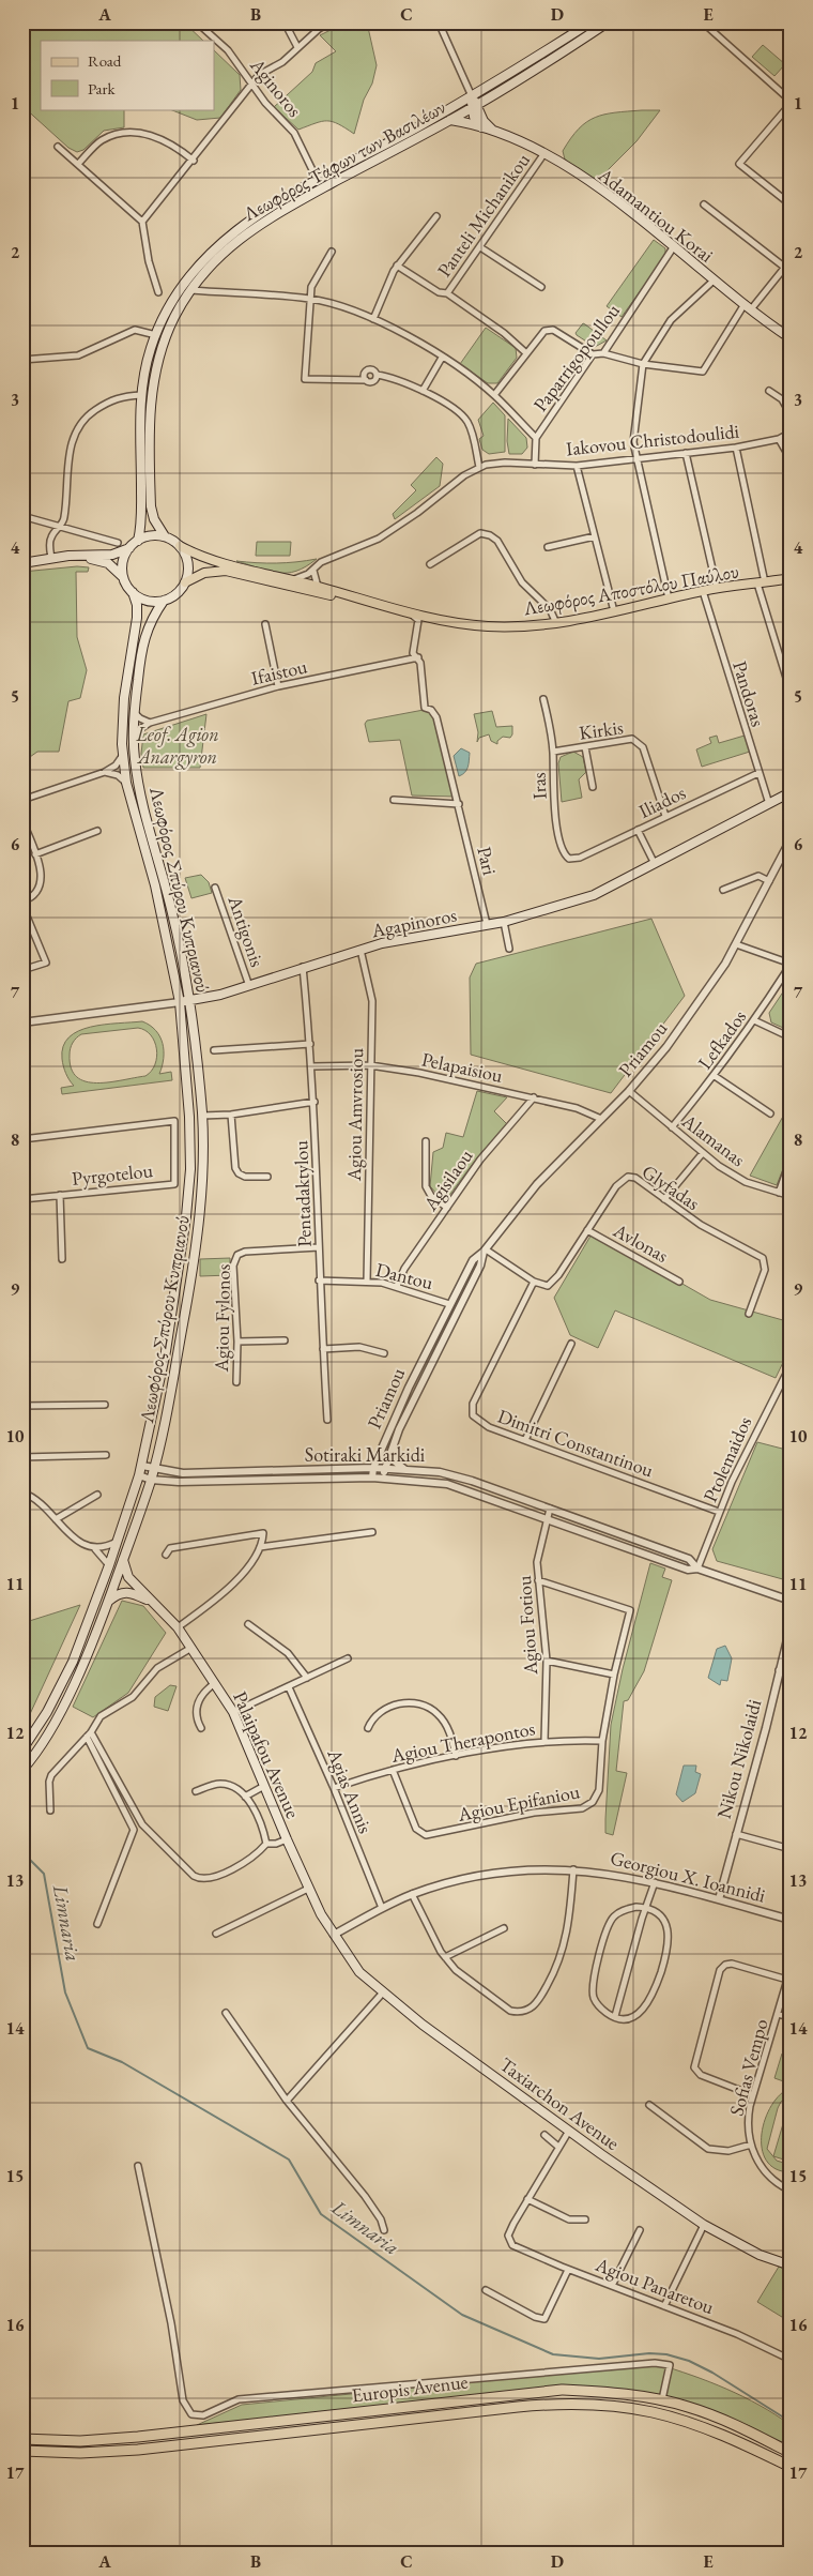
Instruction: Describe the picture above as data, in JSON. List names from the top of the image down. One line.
{"streets":{"highway":["Europis Avenue"],"main road":["Λεωφόρος Τάφων των Βασιλέων","Adamantiou Korai","Λεωφόρος Αποστόλου Παύλου","Λεωφόρος Σπύρου Κυπριανού","Agapinoros","Palaipafou Avenue","Taxiarchon Avenue"],"street":["Aginoros","Panteli Michanikou","Paparrigopoullou","Iakovou Christodoulidi","Ifaistou","Pandoras","Kirkis","Iras","Iliados","Pari","Antigonis","Lefkados","Priamou","Pelapaisiou","Agiou Amvrosiou","Alamanas","Pyrgotelou","Agisilaou","Glyfadas","Pentadaktylou","Avlonas","Dantou","Agiou Fylonos","Dimitri Constantinou","Sotiraki Markidi","Ptolemaidos","Agiou Fotiou","Agiou Therapontos","Nikou Nikolaidi","Agias Annis","Agiou Epifaniou","Georgiou X. Ioannidi","Sofias Vempo","Agiou Panaretou"]},"crossings":[["Aginoros","Λεωφόρος Τάφων των Βασιλέων"],["Λεωφόρος Τάφων των Βασιλέων","Adamantiou Korai"],["Λεωφόρος Τάφων των Βασιλέων","Λεωφόρος Αποστόλου Παύλου"],["Λεωφόρος Τάφων των Βασιλέων","Λεωφόρος Σπύρου Κυπριανού"],["Panteli Michanikou","Adamantiou Korai"],["Adamantiou Korai","Paparrigopoullou"],["Paparrigopoullou","Iakovou Christodoulidi"],["Iakovou Christodoulidi","Λεωφόρος Αποστόλου Παύλου"],["Λεωφόρος Αποστόλου Παύλου","Pandoras"],["Λεωφόρος Αποστόλου Παύλου","Pari"],["Λεωφόρος Αποστόλου Παύλου","Λεωφόρος Σπύρου Κυπριανού"],["Ifaistou","Pari"],["Ifaistou","Λεωφόρος Σπύρου Κυπριανού"],["Pandoras","Iliados"],["Pandoras","Agapinoros"],["Kirkis","Iras"],["Kirkis","Iliados"],["Iras","Iliados"],["Pari","Agapinoros"],["Λεωφόρος Σπύρου Κυπριανού","Agapinoros"],["Λεωφόρος Σπύρου Κυπριανού","Sotiraki Markidi"],["Λεωφόρος Σπύρου Κυπριανού","Palaipafou Avenue"],["Agapinoros","Antigonis"],["Agapinoros","Agiou Amvrosiou"],["Agapinoros","Pentadaktylou"],["Lefkados","Alamanas"],["Priamou","Pelapaisiou"],["Priamou","Alamanas"],["Priamou","Dantou"],["Priamou","Sotiraki Markidi"],["Pelapaisiou","Agiou Amvrosiou"],["Pelapaisiou","Agisilaou"],["Pelapaisiou","Pentadaktylou"],["Agiou Amvrosiou","Dantou"],["Agisilaou","Dantou"],["Glyfadas","Avlonas"],["Glyfadas","Dimitri Constantinou"],["Pentadaktylou","Dantou"],["Pentadaktylou","Agiou Fylonos"],["Dimitri Constantinou","Ptolemaidos"],["Sotiraki Markidi","Ptolemaidos"],["Sotiraki Markidi","Agiou Fotiou"],["Agiou Fotiou","Agiou Therapontos"],["Agiou Fotiou","Agiou Epifaniou"],["Agiou Therapontos","Agias Annis"],["Agiou Therapontos","Agiou Epifaniou"],["Palaipafou Avenue","Georgiou X. Ioannidi"],["Palaipafou Avenue","Taxiarchon Avenue"],["Nikou Nikolaidi","Georgiou X. Ioannidi"],["Agias Annis","Georgiou X. Ioannidi"],["Georgiou X. Ioannidi","Taxiarchon Avenue"]],"water":["Limnaria"],"parks":["Leof. Agion Anargyron"],"legend":["Road","Park"],"grid":{"columns":["A","B","C","D","E"],"rows":["1","2","3","4","5","6","7","8","9","10","11","12","13","14","15","16","17"]}}
